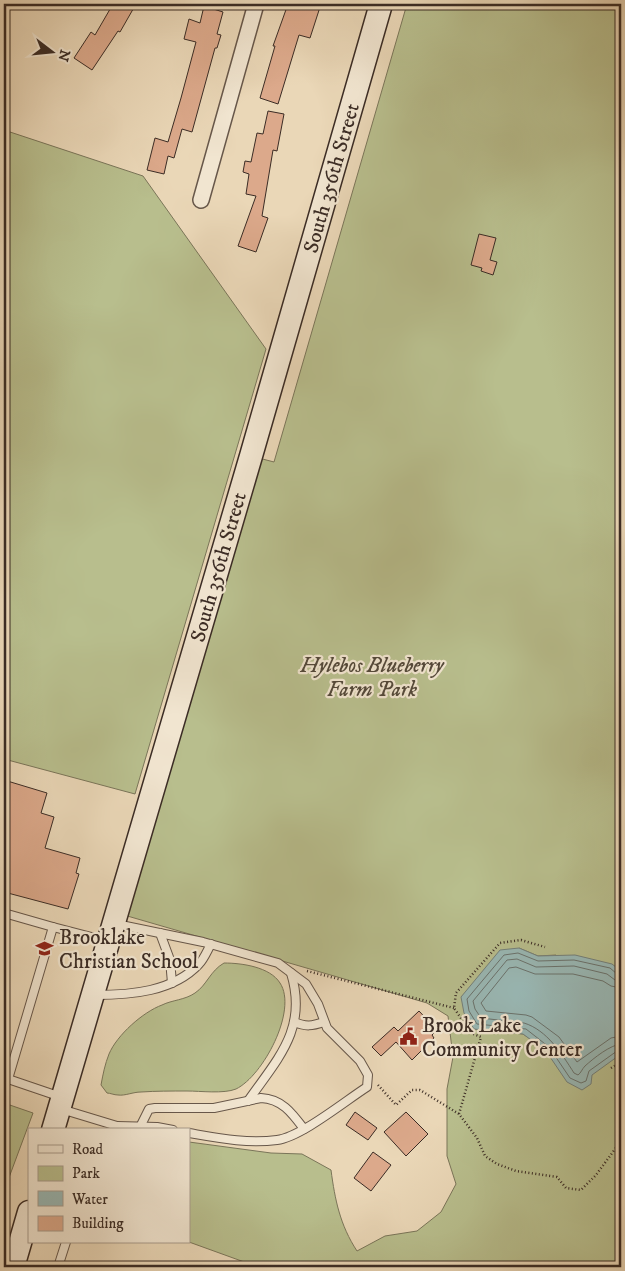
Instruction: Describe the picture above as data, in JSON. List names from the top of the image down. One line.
{"streets":{"main road":["South 356th Street"]},"parks":["Hylebos Blueberry Farm Park"],"places":{"school or university":["Brooklake Christian School"],"public building":["Brook Lake Community Center"]},"legend":["Road","Park","Water","Building"],"north":"right"}
